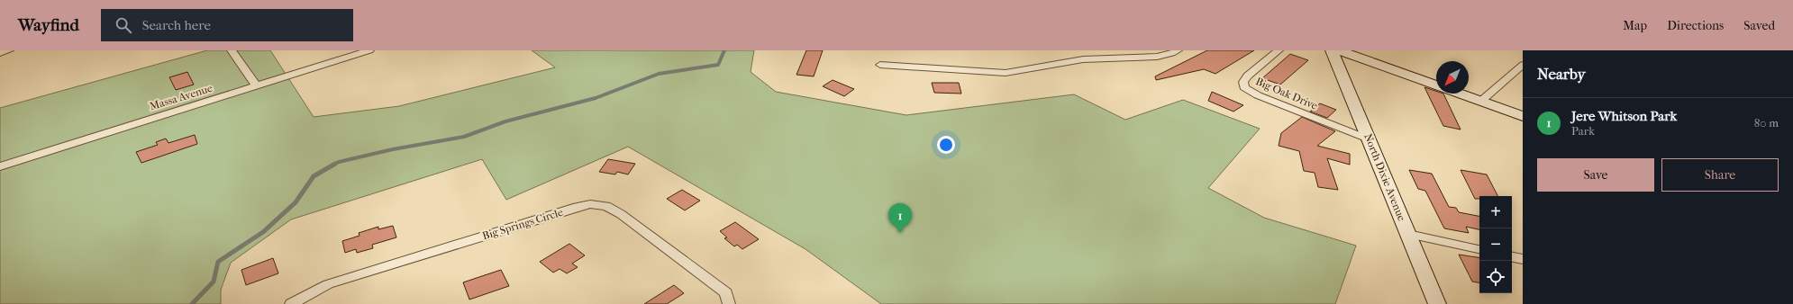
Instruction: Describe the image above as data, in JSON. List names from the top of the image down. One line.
{"streets":{"street":["Big Oak Drive","Massa Avenue","North Dixie Avenue","Big Springs Circle"]},"crossings":[["Big Oak Drive","North Dixie Avenue"]],"north":"bottom left","page":{"header":"Wayfind","search":"Search here","nav":["Map","Directions","Saved"],"heading":"Nearby","list":[{"mark":"1","name":"Jere Whitson Park","note":"Park","value":"80 m"}],"buttons":["Save","Share"],"map_buttons":["+","−"],"pins":"1"}}
